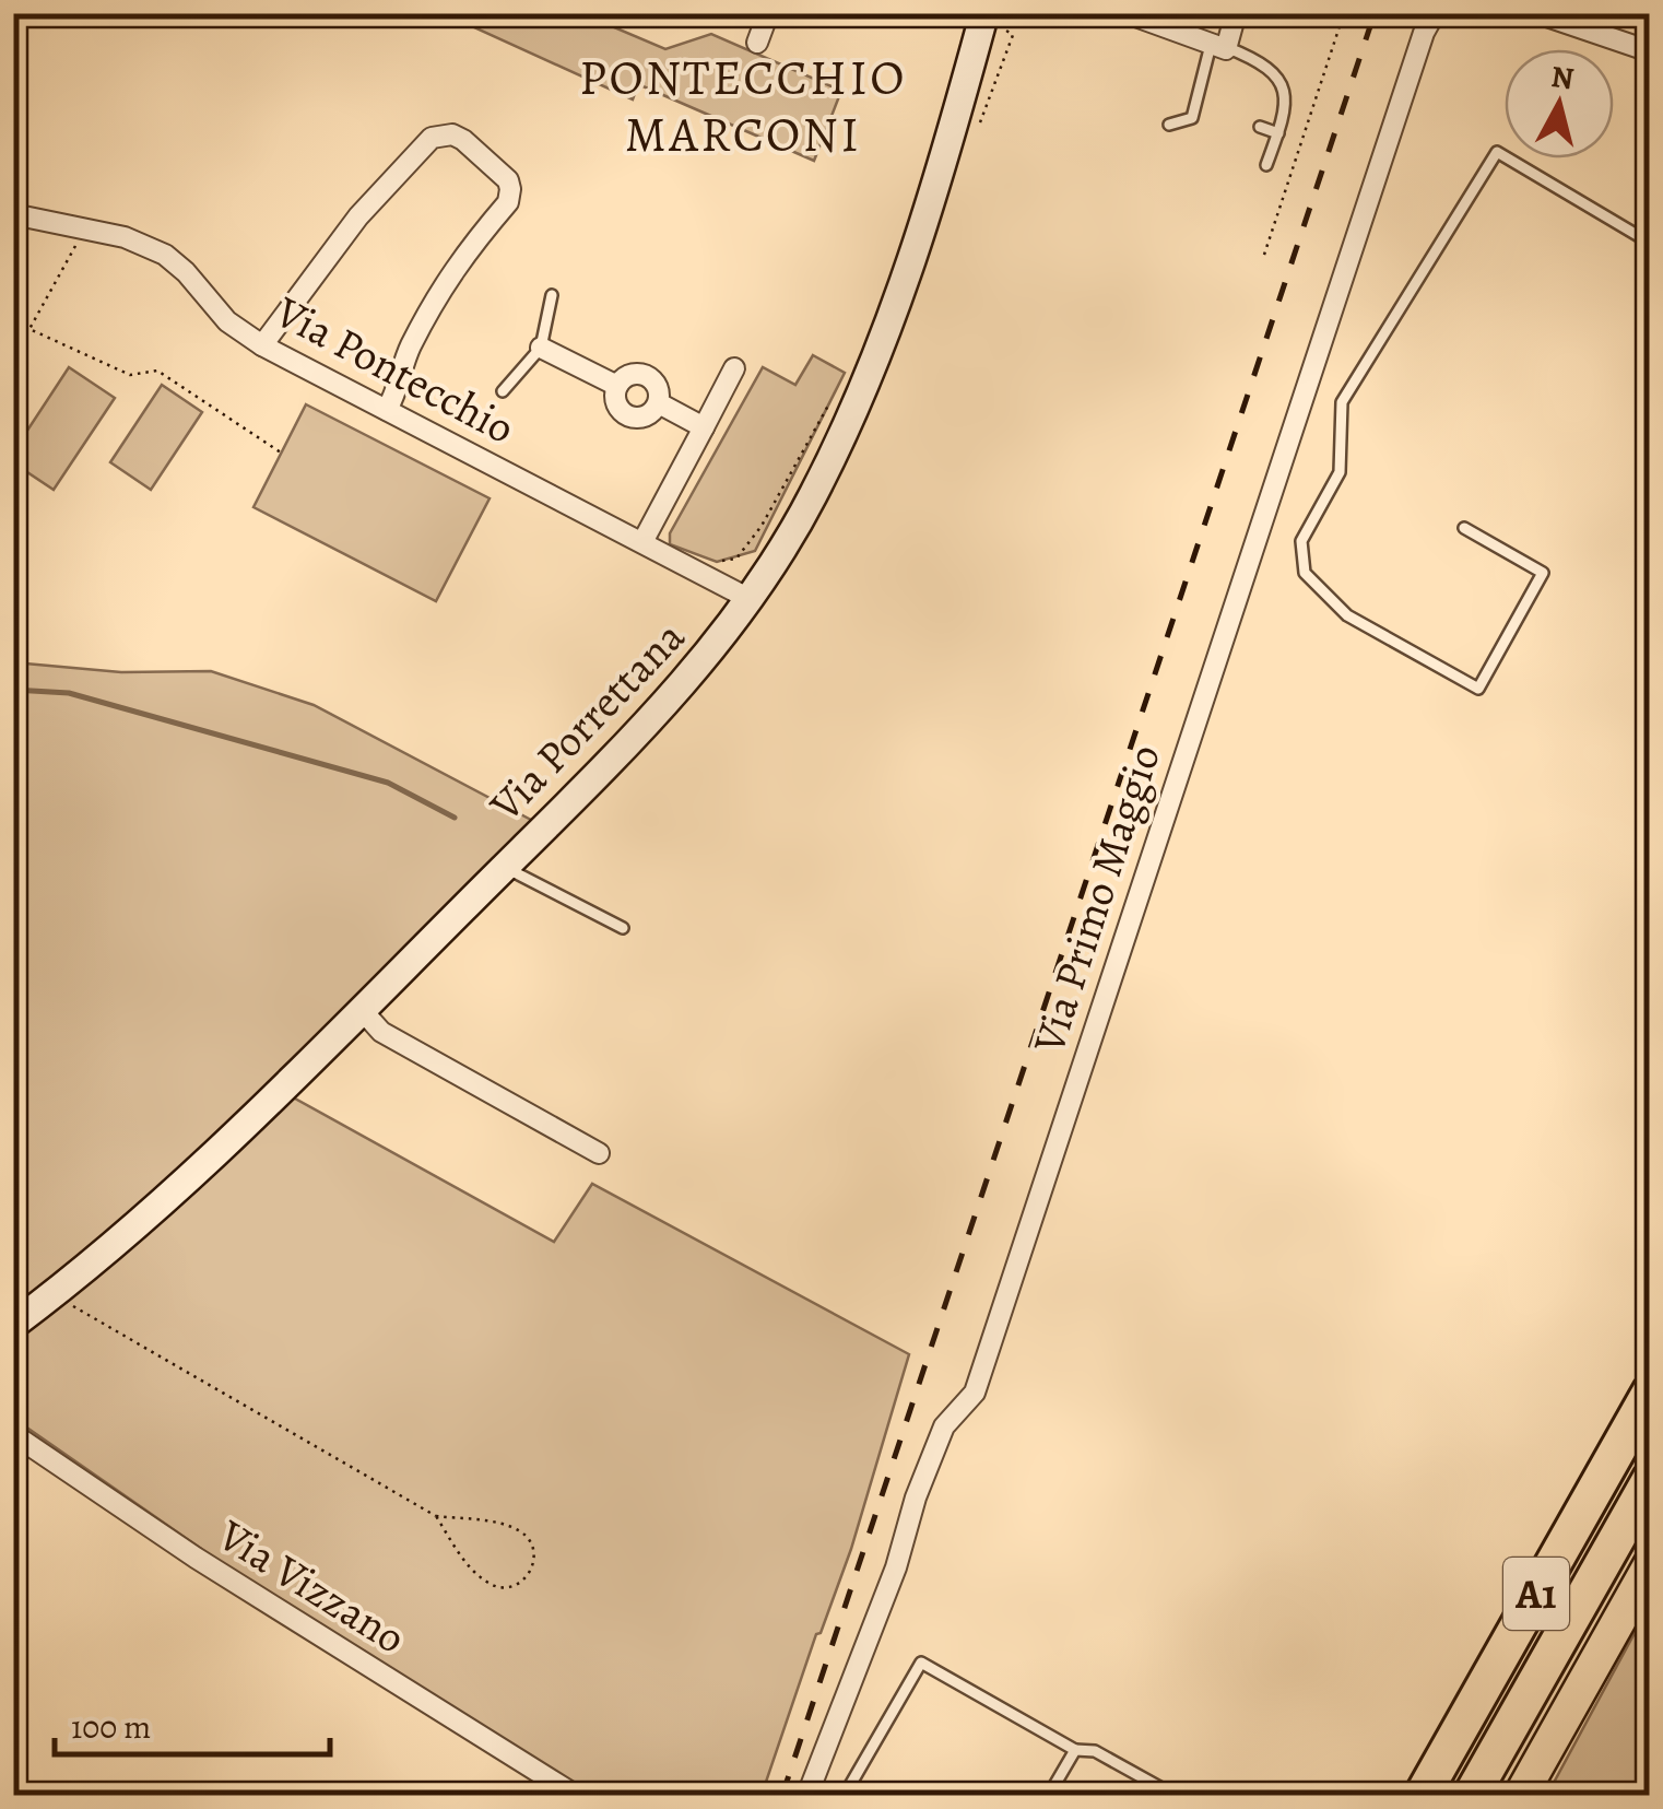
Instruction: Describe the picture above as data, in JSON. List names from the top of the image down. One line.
{"streets":{"highway":["A1"],"main road":["Via Porrettana"],"street":["Via Pontecchio","Via Primo Maggio","Via Vizzano"]},"crossings":[["Via Pontecchio","Via Porrettana"]],"districts":["PONTECCHIO MARCONI"],"scale_bar":"100 m","north":"top"}
